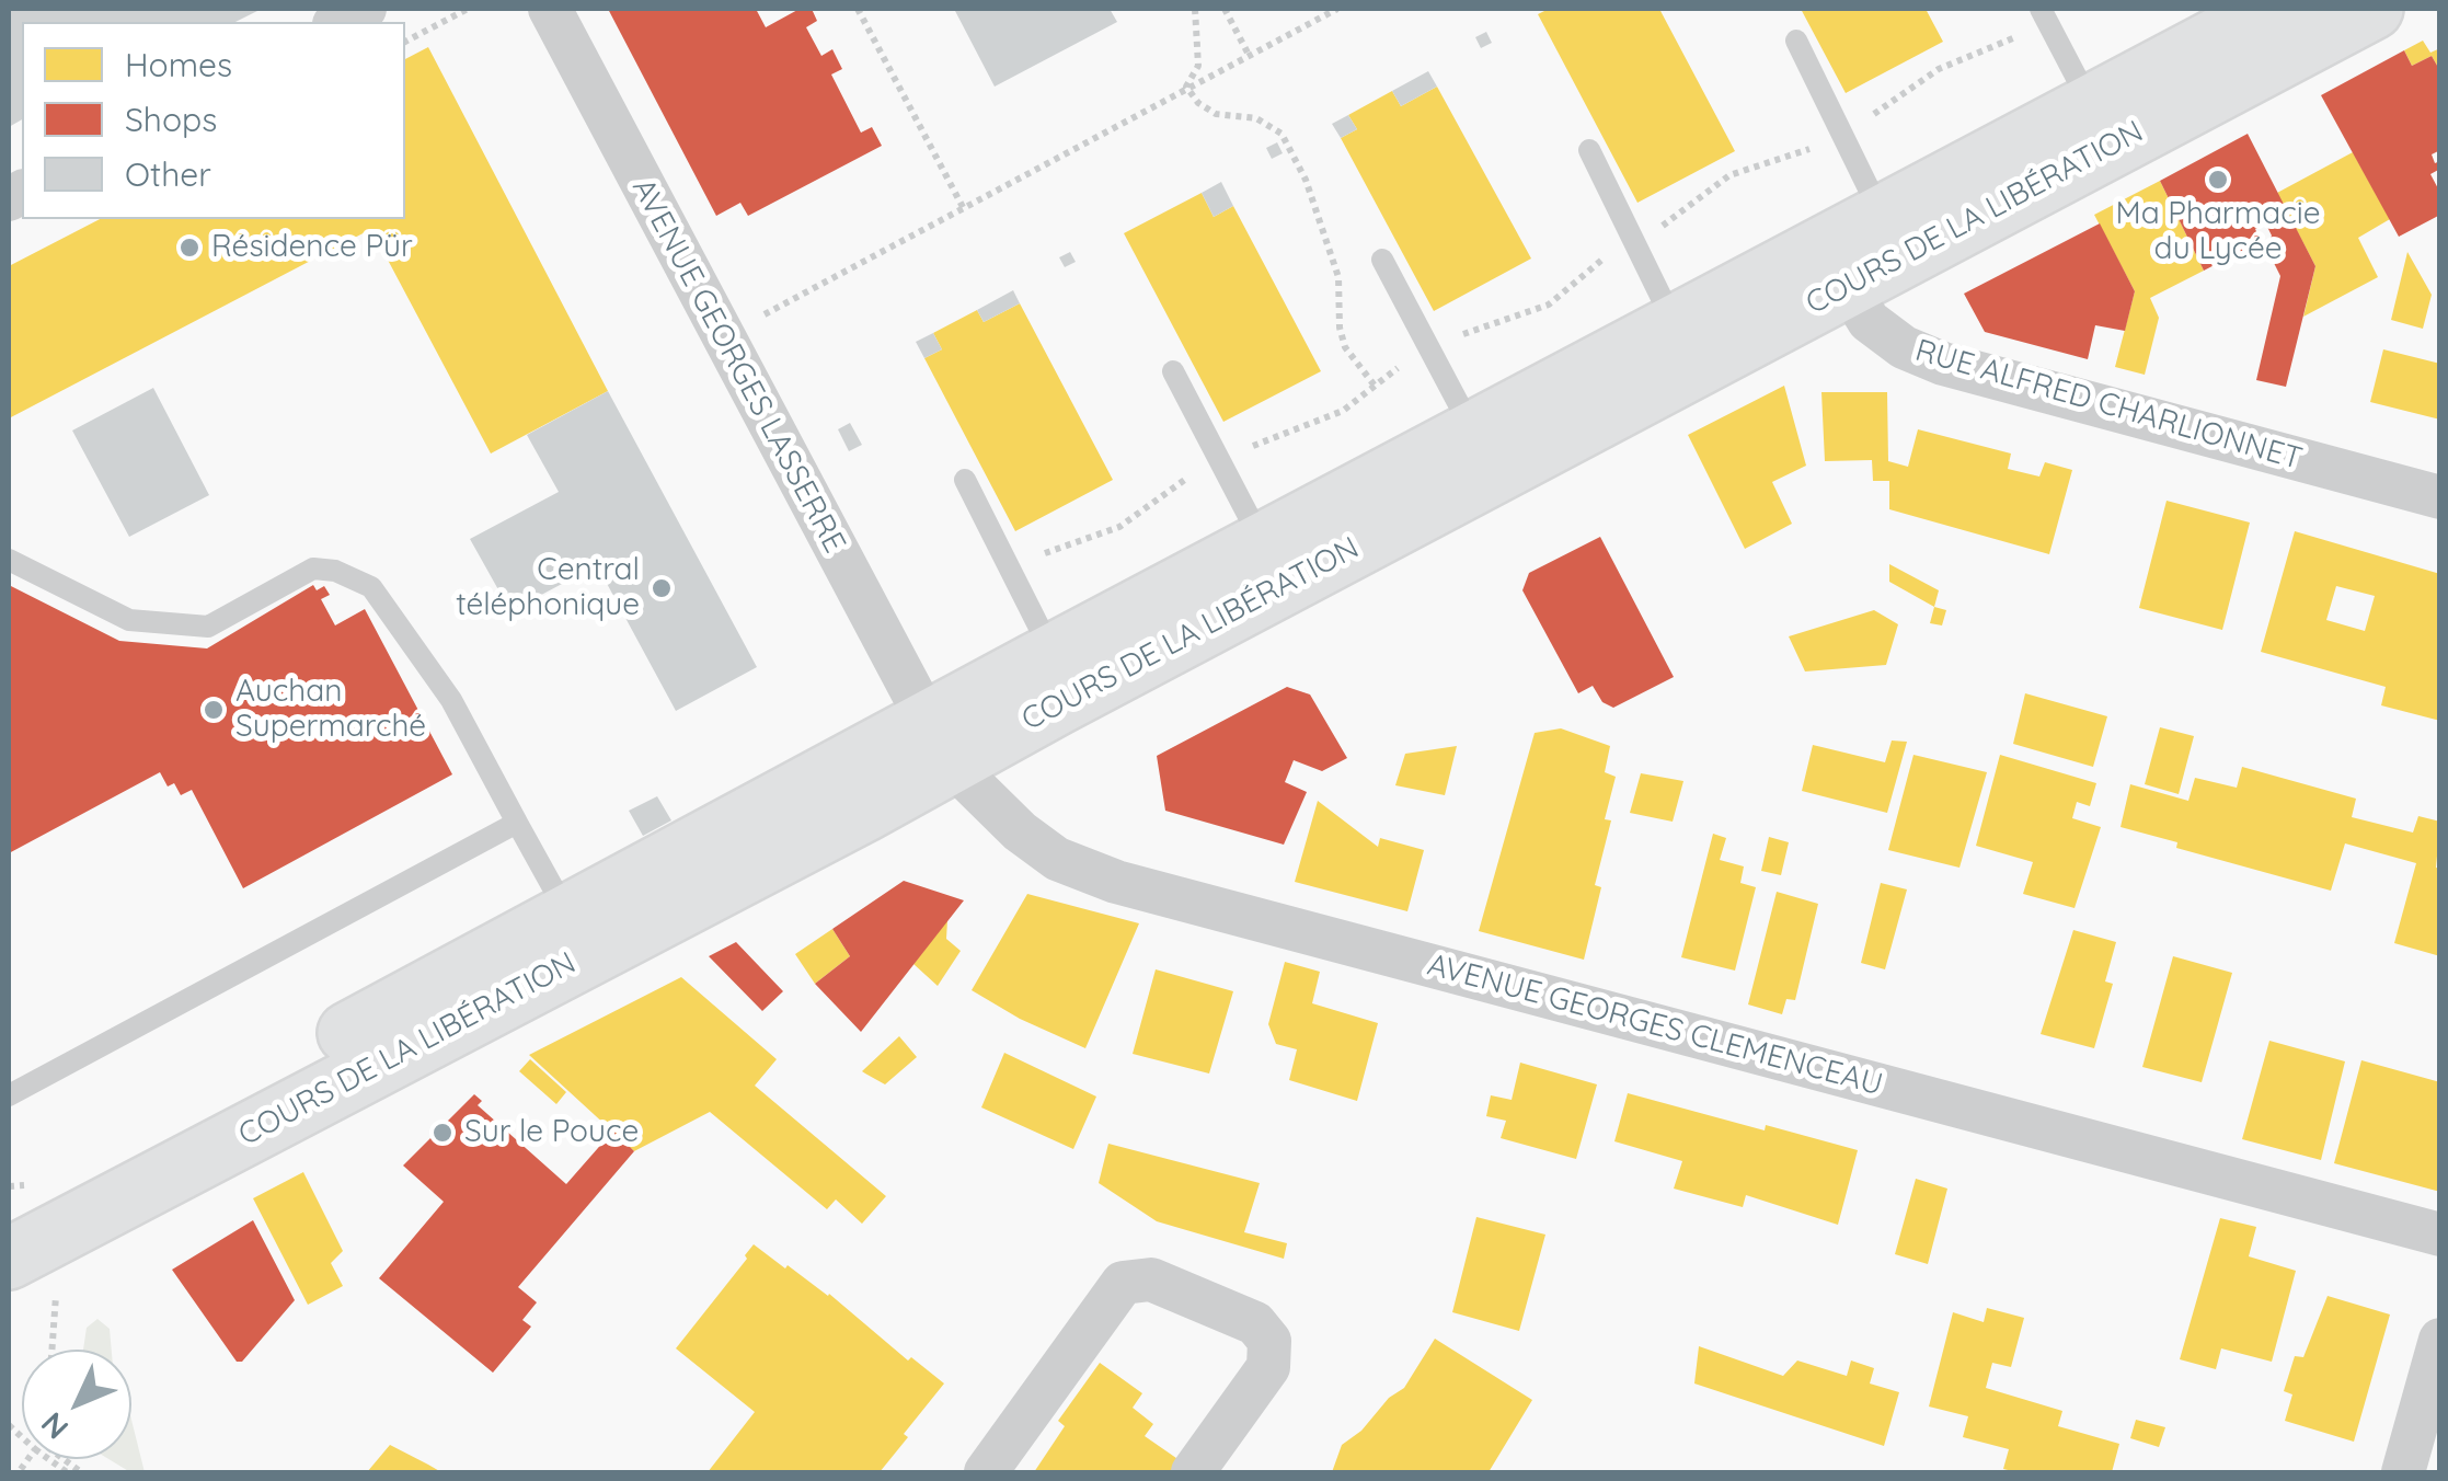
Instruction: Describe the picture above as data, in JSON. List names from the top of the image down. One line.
{"streets":{"main road":["COURS DE LA LIBÉRATION"],"street":["AVENUE GEORGES LASSERRE","RUE ALFRED CHARLIONNET","AVENUE GEORGES CLEMENCEAU"]},"crossings":[["COURS DE LA LIBÉRATION","AVENUE GEORGES LASSERRE"],["COURS DE LA LIBÉRATION","RUE ALFRED CHARLIONNET"],["COURS DE LA LIBÉRATION","AVENUE GEORGES CLEMENCEAU"],["AVENUE GEORGES LASSERRE","AVENUE GEORGES CLEMENCEAU"]],"places":["Ma Pharmacie du Lycée","Résidence Pür","Central téléphonique","Auchan Supermarché","Sur le Pouce"],"legend":["Homes","Shops","Other"],"north":"bottom left"}
